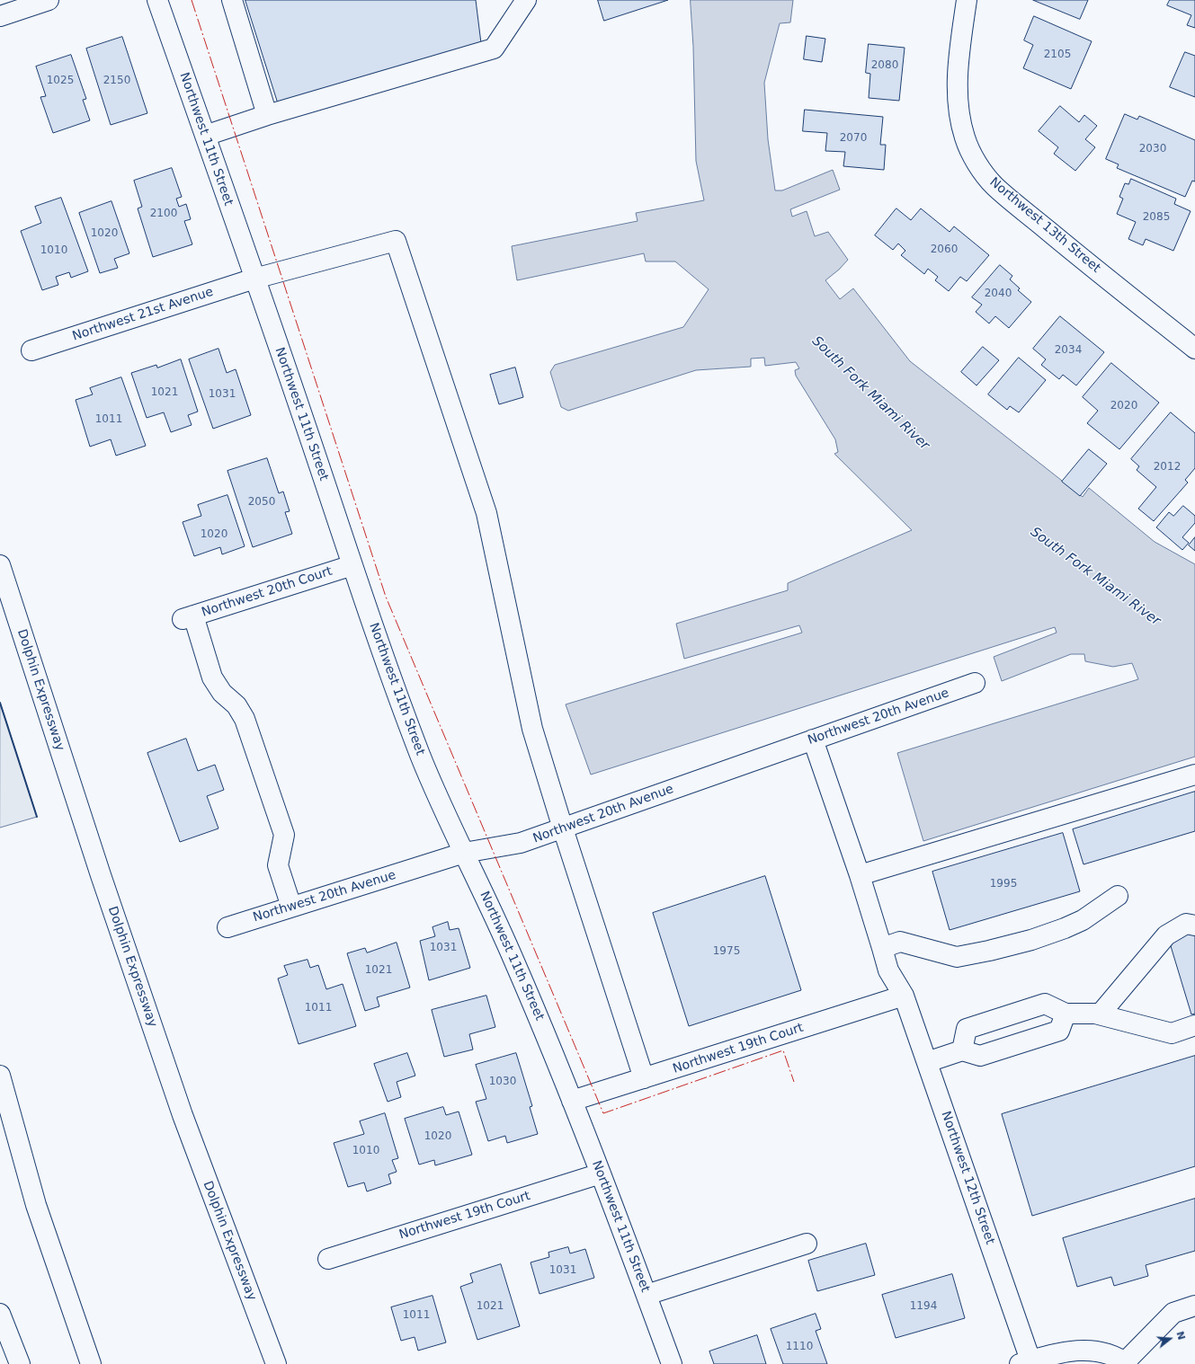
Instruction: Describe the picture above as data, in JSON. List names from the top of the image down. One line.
{"streets":{"main road":["Northwest 11th Street","Northwest 13th Street","Northwest 21st Avenue","Northwest 20th Court","Dolphin Expressway","Northwest 20th Avenue","Northwest 19th Court","Northwest 12th Street"]},"crossings":[["Northwest 11th Street","Northwest 21st Avenue"],["Northwest 11th Street","Northwest 20th Court"],["Northwest 11th Street","Northwest 20th Avenue"],["Northwest 11th Street","Northwest 19th Court"],["Northwest 21st Avenue","Northwest 20th Avenue"],["Northwest 20th Court","Northwest 20th Avenue"],["Northwest 20th Avenue","Northwest 12th Street"],["Northwest 19th Court","Northwest 12th Street"]],"water":["South Fork Miami River"],"house_numbers":["2105","2080","1025","2150","2070","2030","2100","2085","1020","2060","1010","2040","2034","1021","1031","2020","1011","2012","2050","1020","1995","1031","1975","1021","1011","1030","1020","1010","1031","1021","1194","1011","1110"],"north":"right"}
